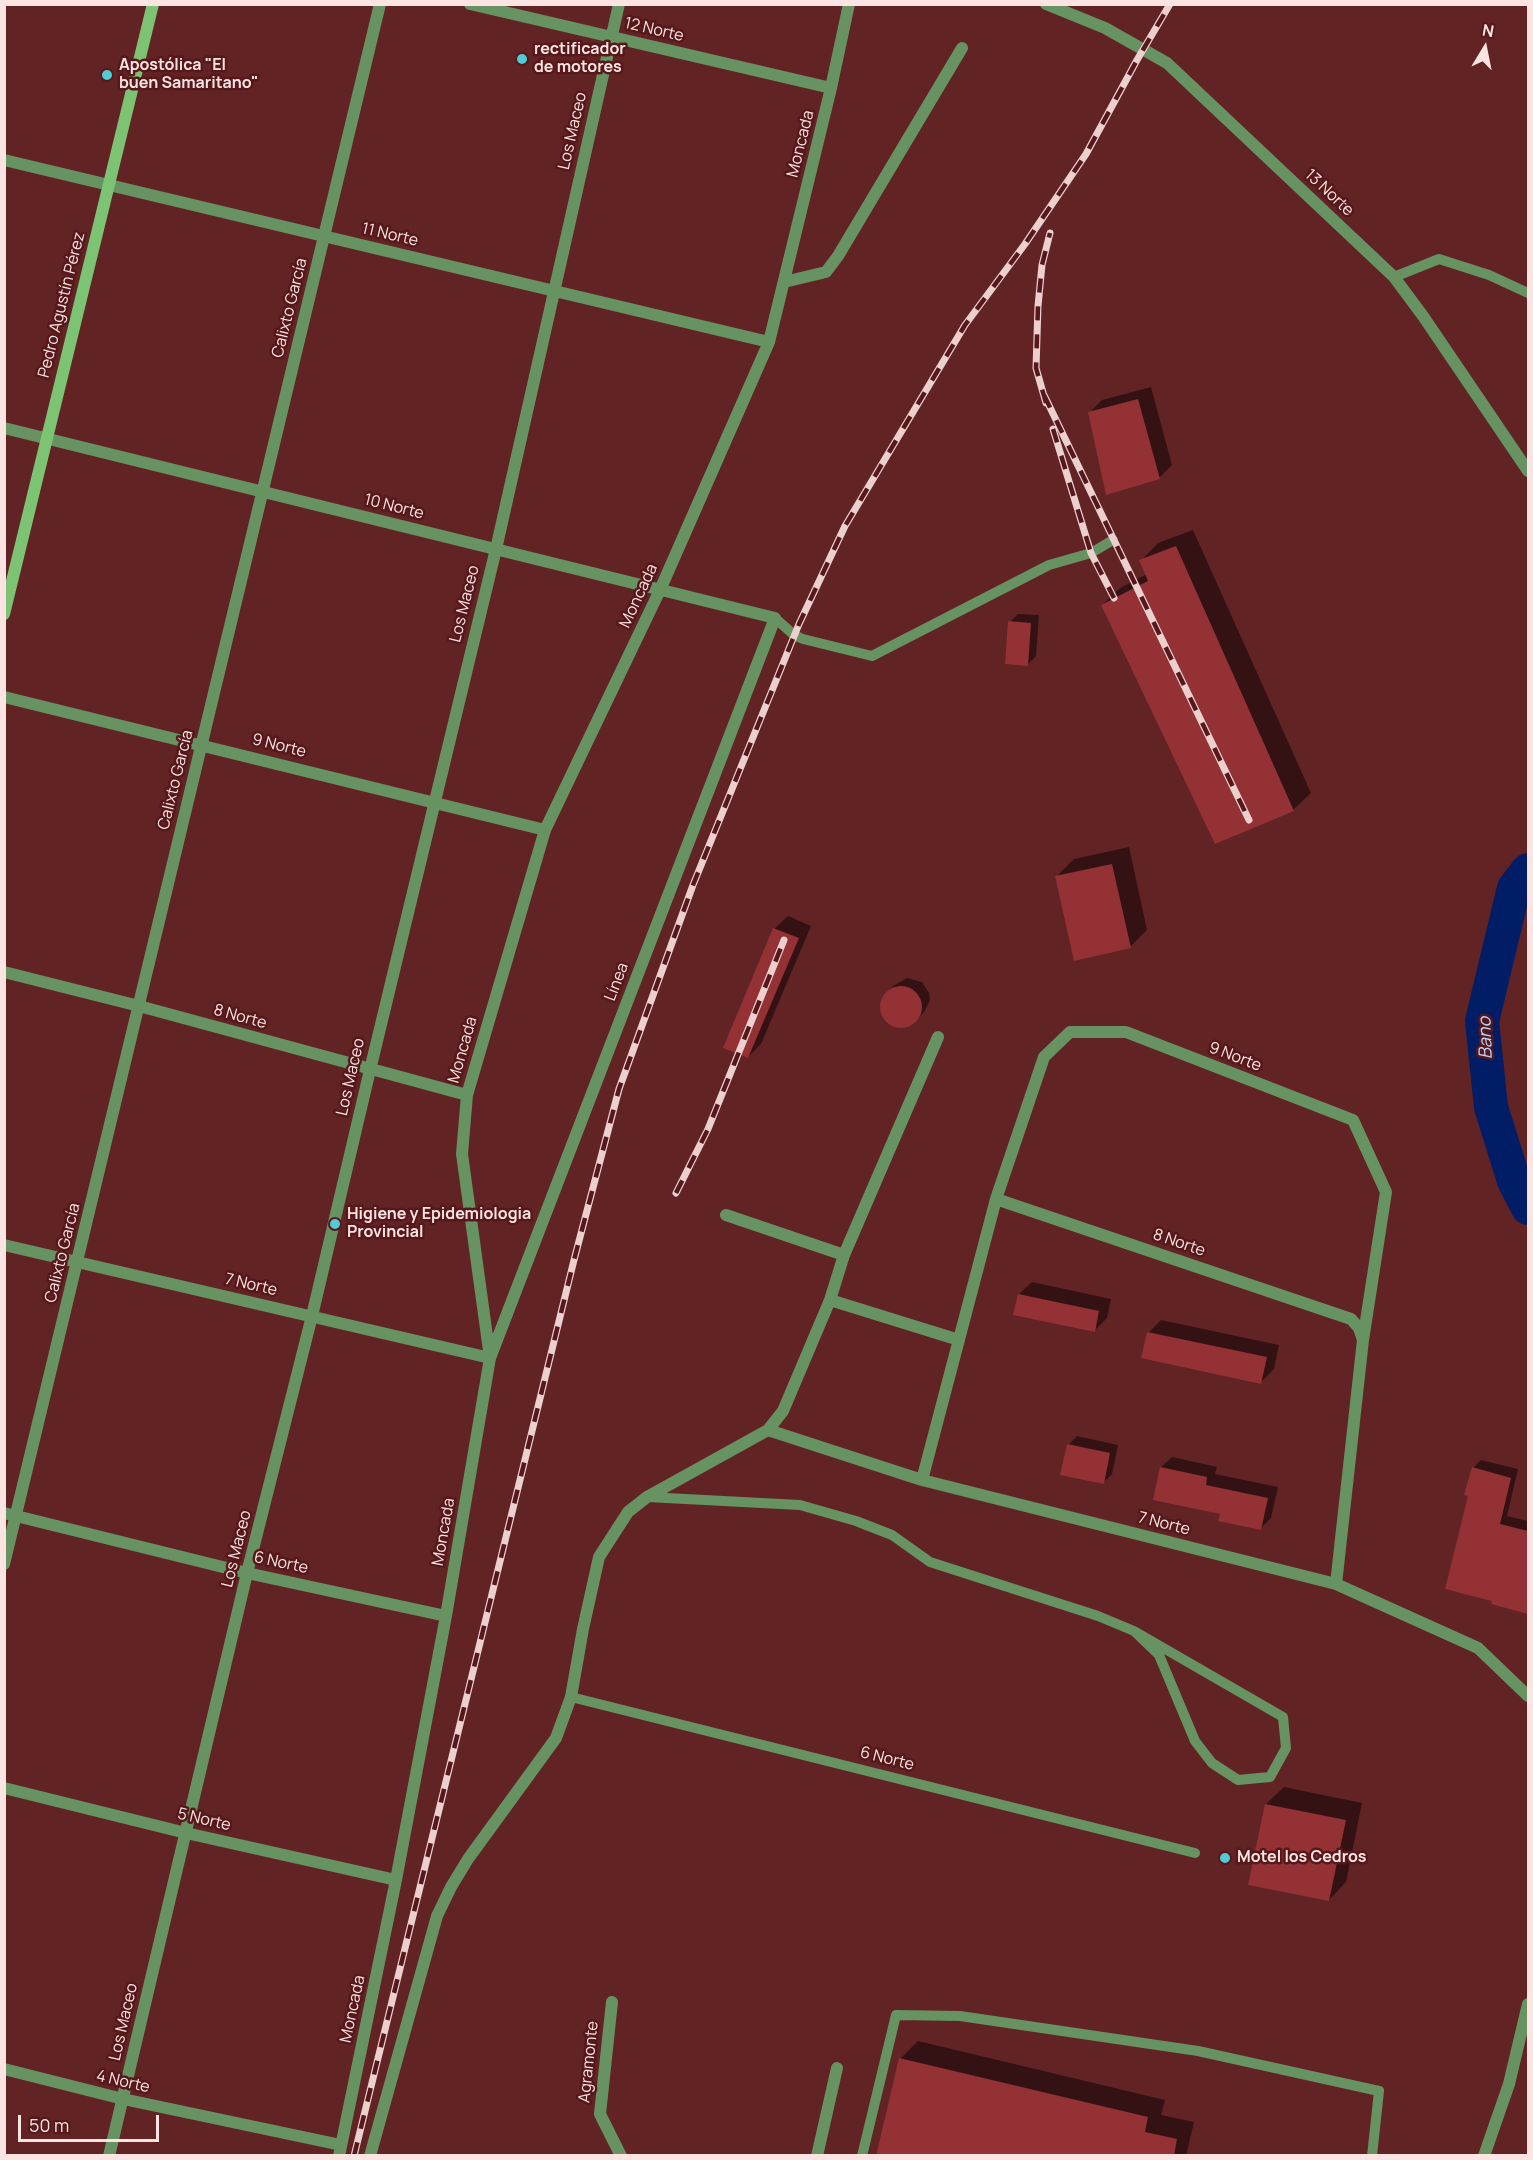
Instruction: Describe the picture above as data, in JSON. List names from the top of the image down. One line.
{"streets":{"main road":["Pedro Agustín Pérez"],"street":["12 Norte","Los Maceo","Moncada","13 Norte","11 Norte","Calixto García","10 Norte","9 Norte","Línea","8 Norte","7 Norte","6 Norte","5 Norte","Agramonte","4 Norte"]},"crossings":[["12 Norte","Los Maceo"],["12 Norte","Moncada"],["Los Maceo","11 Norte"],["Los Maceo","10 Norte"],["Los Maceo","9 Norte"],["Los Maceo","8 Norte"],["Los Maceo","7 Norte"],["Los Maceo","6 Norte"],["Los Maceo","5 Norte"],["Los Maceo","4 Norte"],["Moncada","11 Norte"],["Moncada","10 Norte"],["Moncada","9 Norte"],["Moncada","Línea"],["Moncada","8 Norte"],["Moncada","7 Norte"],["Moncada","6 Norte"],["Moncada","5 Norte"],["Moncada","4 Norte"],["11 Norte","Pedro Agustín Pérez"],["11 Norte","Calixto García"],["Pedro Agustín Pérez","10 Norte"],["Calixto García","10 Norte"],["Calixto García","9 Norte"],["Calixto García","8 Norte"],["Calixto García","7 Norte"],["Calixto García","6 Norte"],["10 Norte","Línea"],["9 Norte","8 Norte"],["9 Norte","7 Norte"],["Línea","7 Norte"]],"water":["Bano"],"places":["rectificador de motores","Apostólica \"El buen Samaritano\"","Higiene y Epidemiologia Provincial","Motel los Cedros"],"scale_bar":"50 m","north":"top"}
